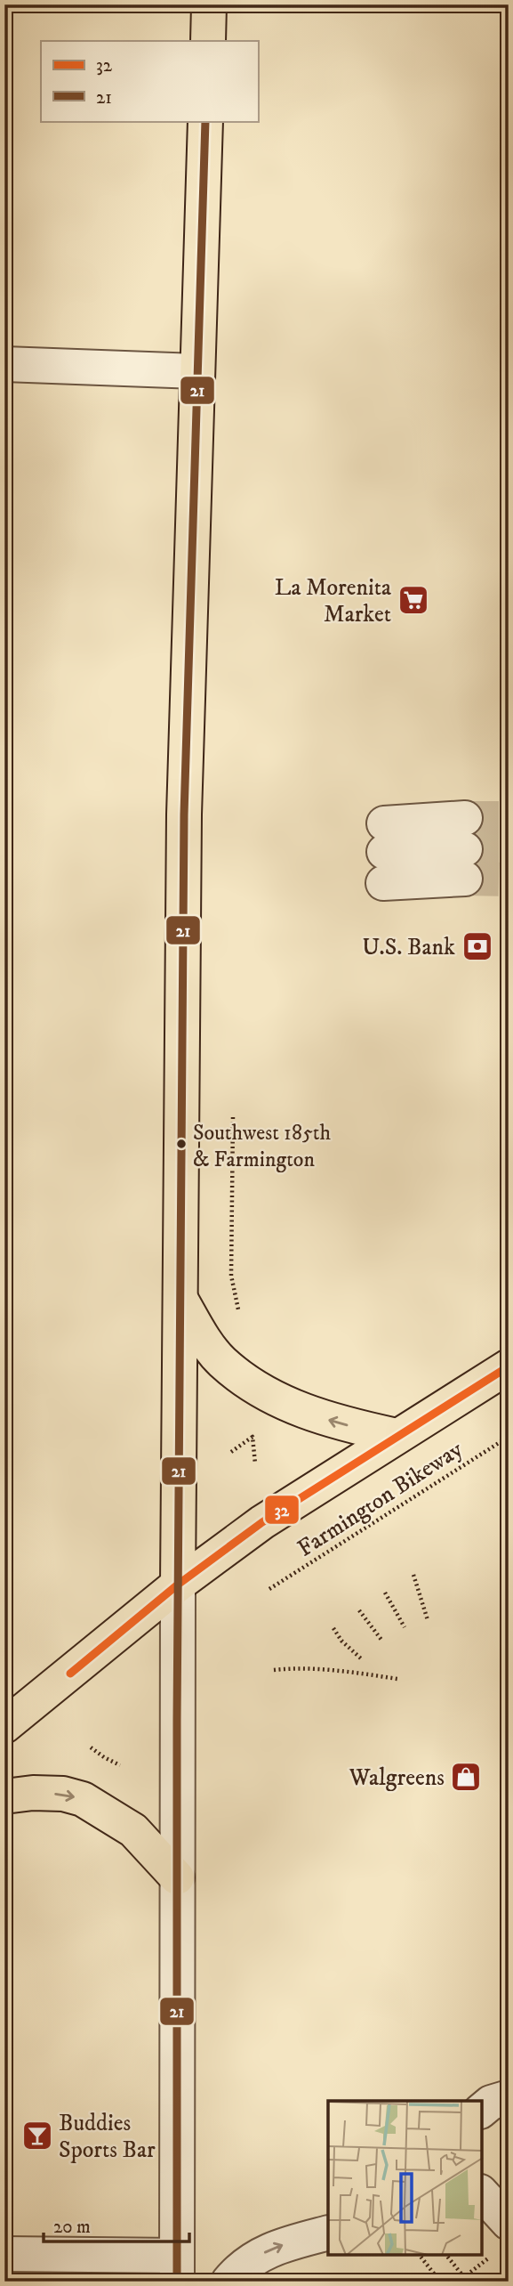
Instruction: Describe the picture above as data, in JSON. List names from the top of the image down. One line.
{"streets":{"path":["Farmington Bikeway"]},"places":{"supermarket":["La Morenita Market"],"bank":["U.S. Bank"],"other":["Southwest 185th & Farmington"],"shop":["Walgreens"],"bar":["Buddies Sports Bar"]},"lines":["transit line 21","transit line 32"],"legend":["32","21"],"scale_bar":"20 m"}
